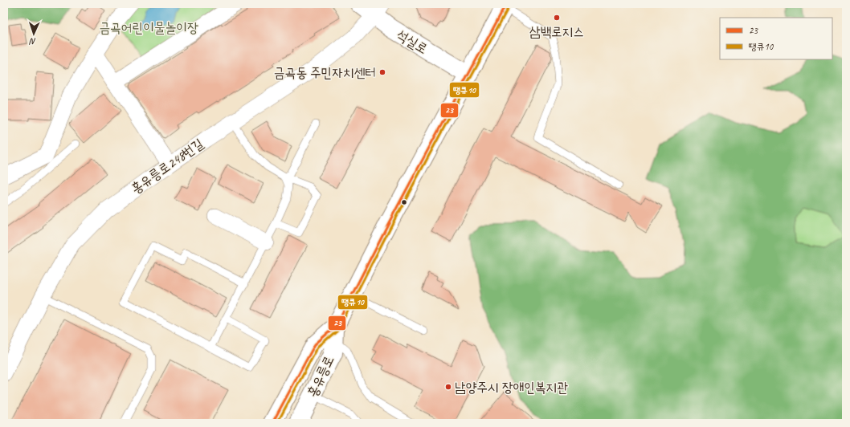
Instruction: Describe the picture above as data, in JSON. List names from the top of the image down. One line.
{"streets":{"street":["석실로","홍유릉로248번길","홍유릉로"]},"crossings":[["석실로","홍유릉로248번길"],["석실로","홍유릉로"]],"parks":["금곡어린이물놀이장"],"places":["삼백로지스","금곡동 주민자치센터","남양주시 장애인복지관"],"lines":["transit line 23","transit line 땡큐10"],"legend":["23","땡큐10"],"north":"bottom"}
